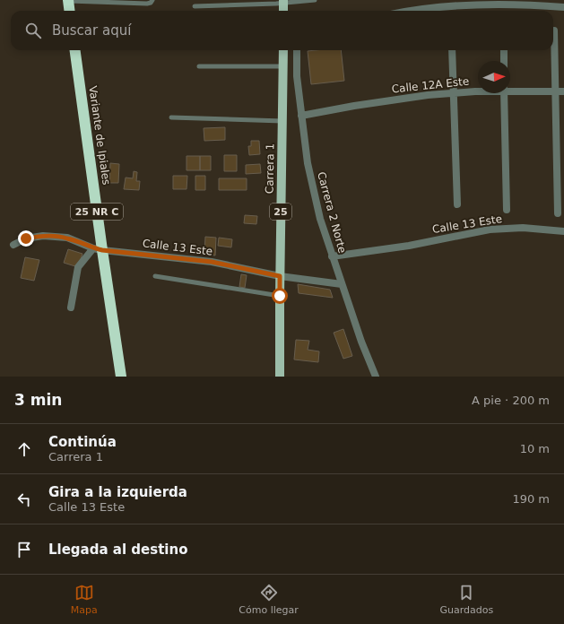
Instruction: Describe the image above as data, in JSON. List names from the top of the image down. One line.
{"streets":{"highway":["Variante de Ipiales","25 NR C"],"main road":["Carrera 1","25"],"street":["Calle 12A Este","Carrera 2 Norte","Calle 13 Este"]},"crossings":[["Calle 12A Este","Carrera 2 Norte"],["Variante de Ipiales","Calle 13 Este"],["Carrera 1","Calle 13 Este"],["Carrera 2 Norte","Calle 13 Este"]],"north":"right","page":{"search":"Buscar aquí","heading":["3 min","A pie · 200 m"],"list":[["Continúa","Carrera 1","10 m"],["Gira a la izquierda","Calle 13 Este","190 m"],"Llegada al destino"],"nav":["Mapa","Cómo llegar","Guardados"]}}
